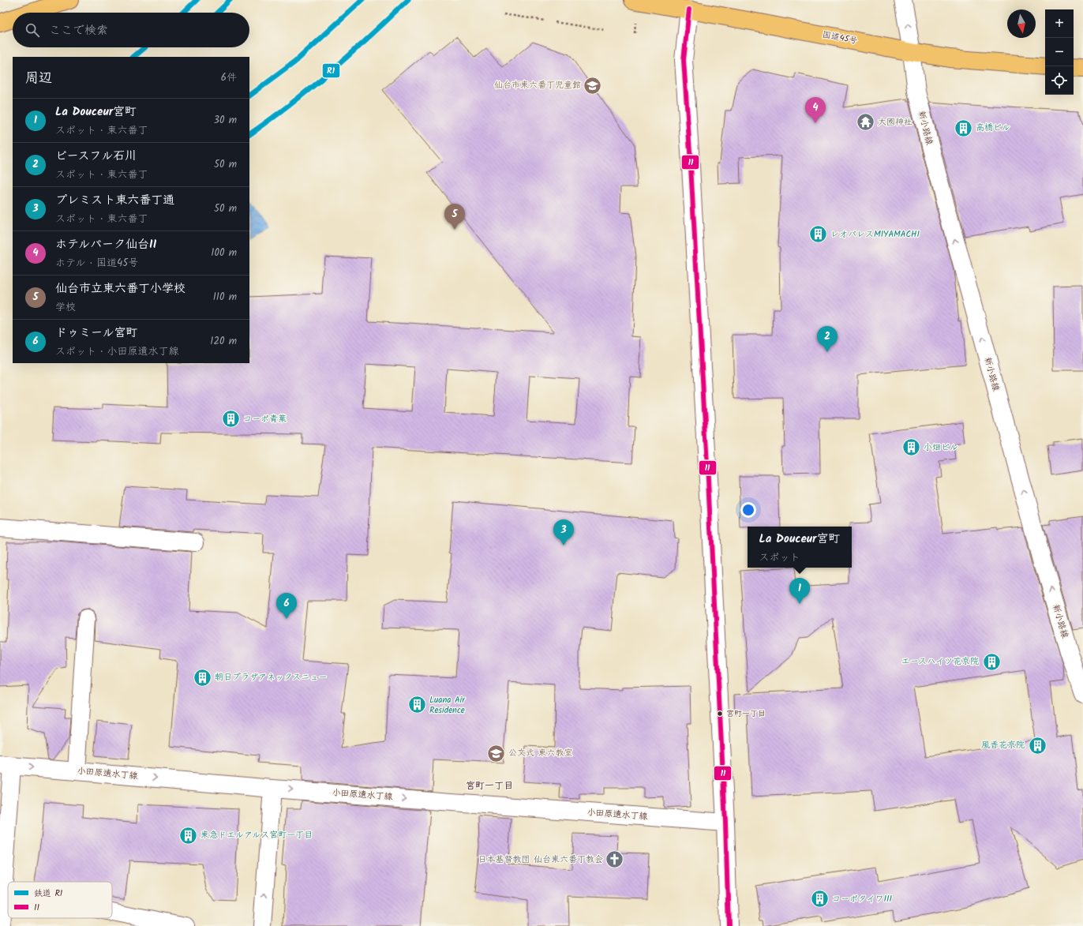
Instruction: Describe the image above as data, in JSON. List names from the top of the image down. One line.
{"streets":{"highway":["国道45号"],"street":["新小路線","小田原遺水丁線"]},"crossings":[["国道45号","新小路線"]],"one_way":["新小路線","小田原遺水丁線"],"districts":["宮町一丁目"],"places":{"school or university":["仙台市東六番丁児童館","公文式 東六教室"],"temple":["大國神社"],"building":["高橋ビル","レオパレスMIYAMACHI","コーポ青葉","小畑ビル","エースハイツ花京院","朝日プラザアネックスニュー","Luana Air Residence","風香花京院","東急ドエルアルス宮町一丁目","コーポタイワIII"],"other":["宮町一丁目"],"church":["日本基督教団 仙台東六番丁教会"]},"lines":["rail line R1","transit line 11"],"legend":["鉄道 R1","11"],"north":"bottom","page":{"map_buttons":["+","−"],"search":"ここで検索","heading":["周辺","6件"],"pins":["4","5","2","3","1","6"],"list":[{"mark":"1","name":"La Douceur宮町","note":"スポット · 東六番丁","value":"30 m"},{"mark":"2","name":"ピースフル石川","note":"スポット · 東六番丁","value":"50 m"},{"mark":"3","name":"プレミスト東六番丁通","note":"スポット · 東六番丁","value":"50 m"},{"mark":"4","name":"ホテルパーク仙台II","note":"ホテル · 国道45号","value":"100 m"},{"mark":"5","name":"仙台市立東六番丁小学校","note":"学校","value":"110 m"},{"mark":"6","name":"ドゥミール宮町","note":"スポット · 小田原遺水丁線","value":"120 m"}],"popup":["La Douceur宮町","スポット"]}}
